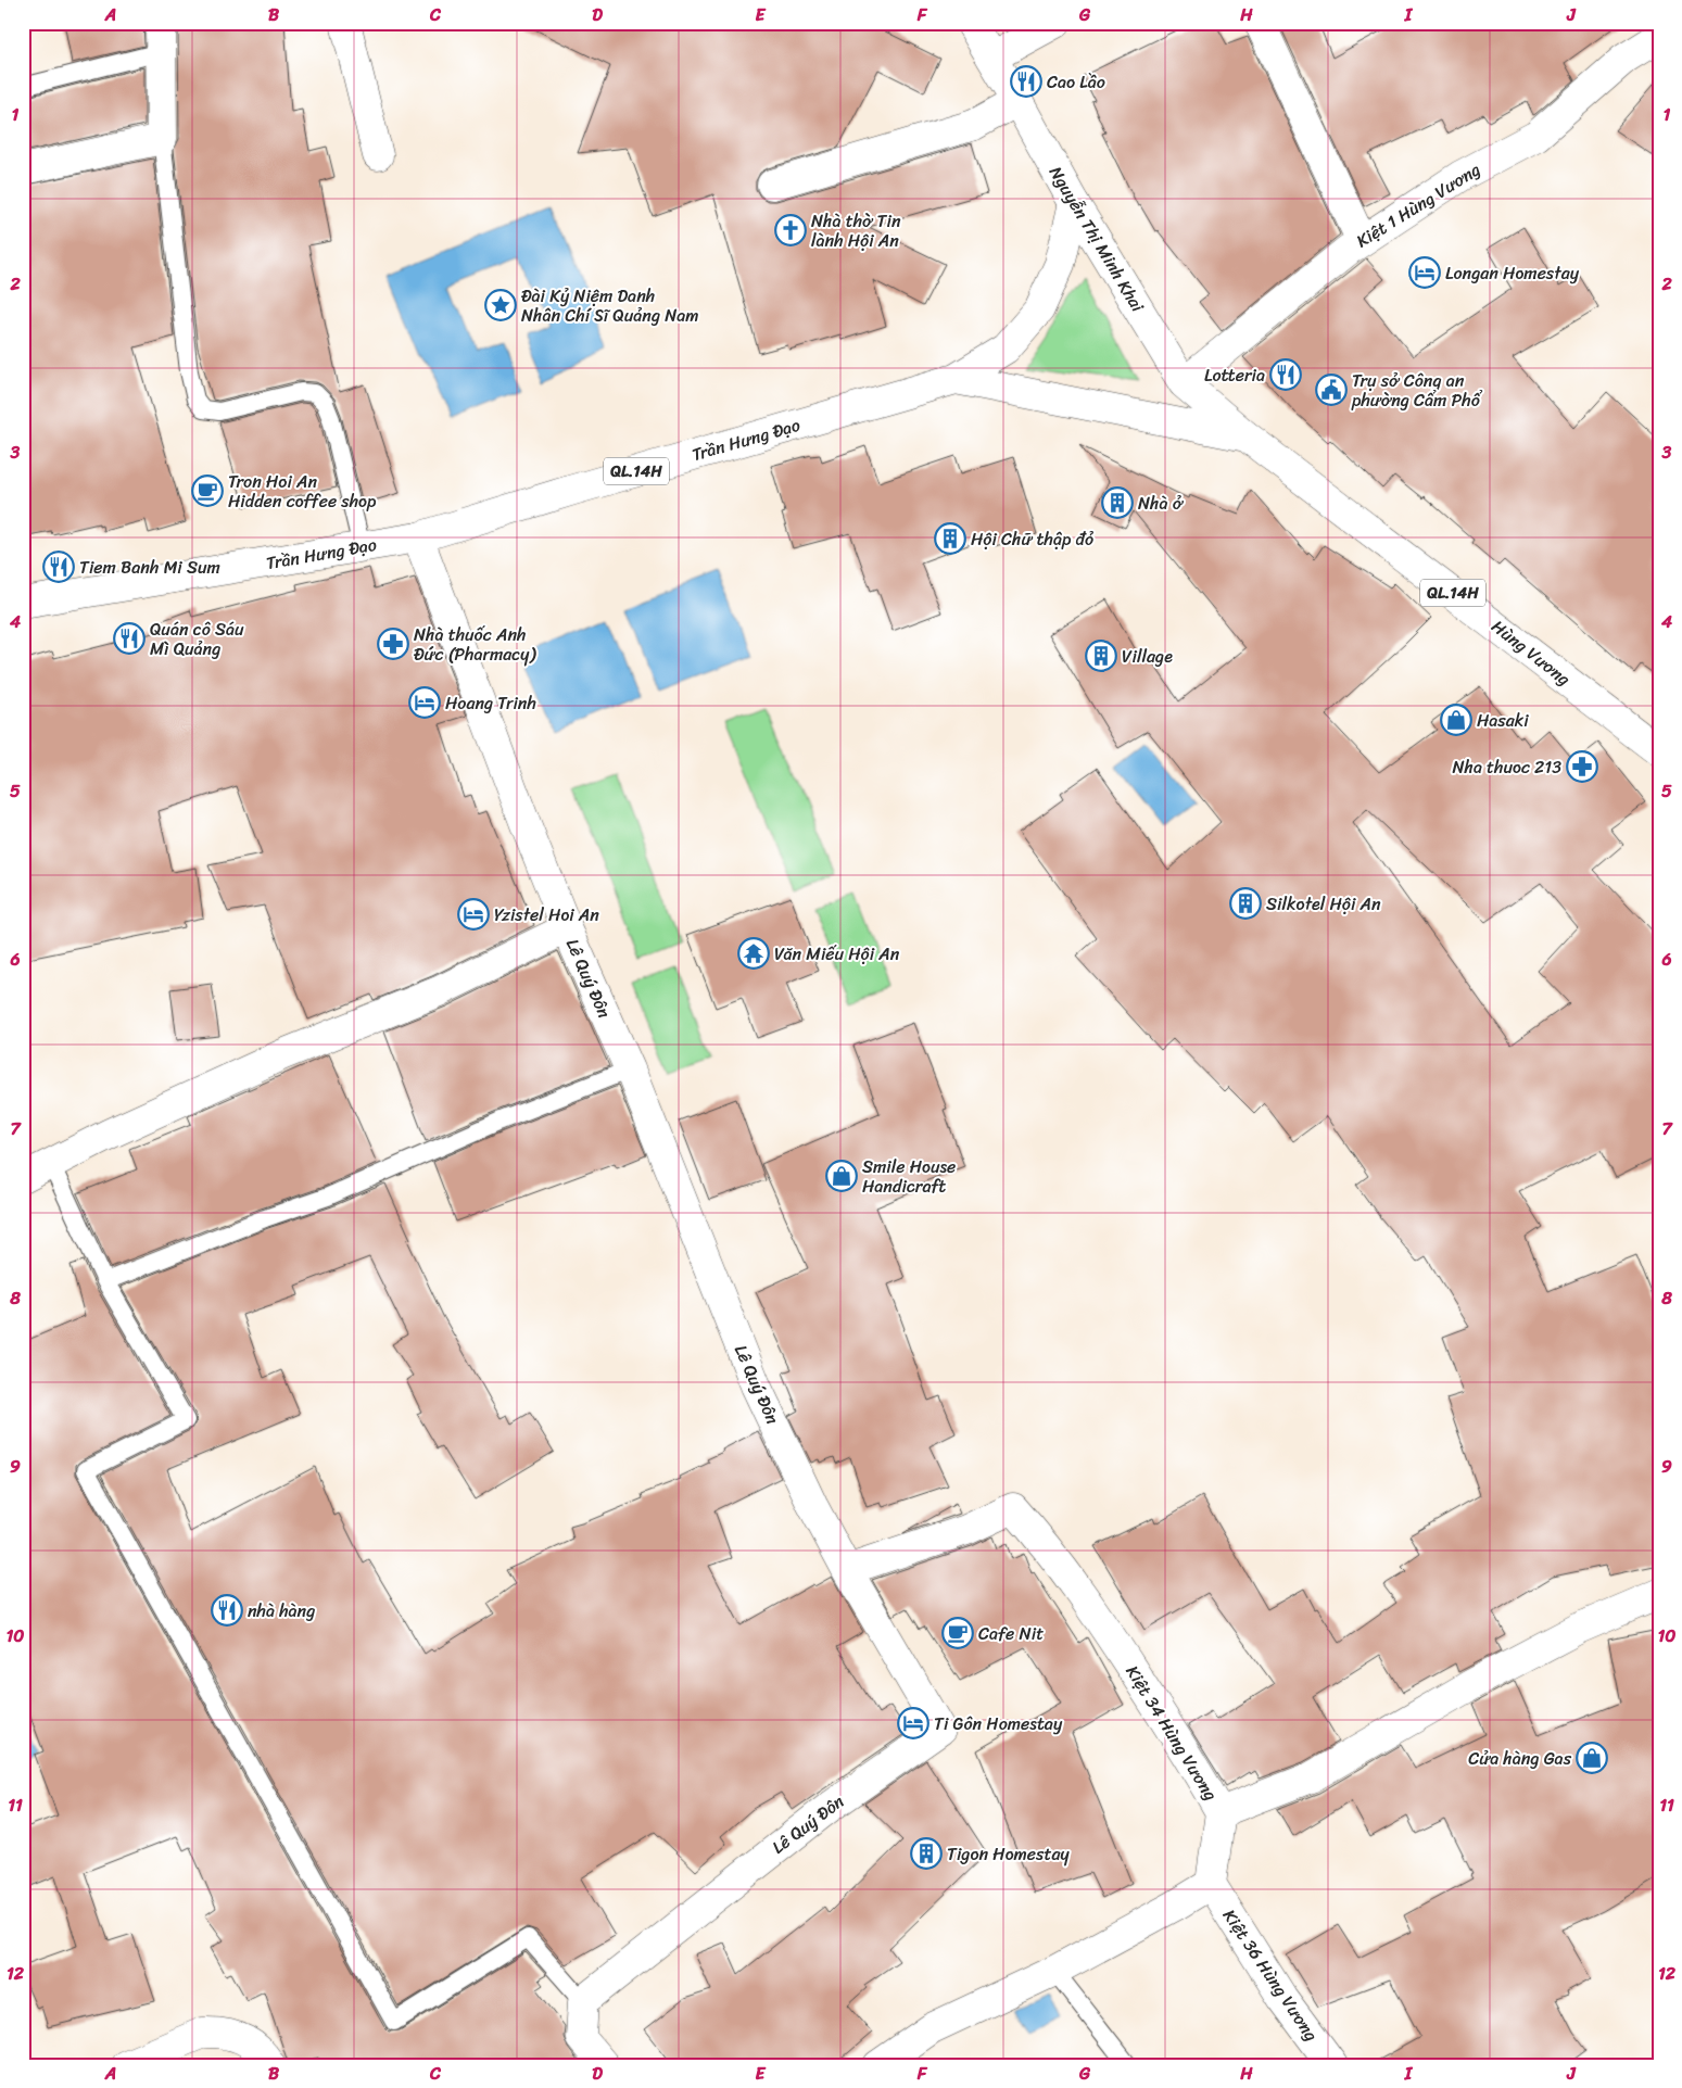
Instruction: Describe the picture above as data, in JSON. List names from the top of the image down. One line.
{"streets":{"street":["Kiệt 1 Hùng Vương","Nguyễn Thị Minh Khai","Trần Hưng Đạo","QL.14H","Hùng Vương","Lê Quý Đôn","Kiệt 34 Hùng Vương","Kiệt 36 Hùng Vương"]},"crossings":[["Kiệt 1 Hùng Vương","Nguyễn Thị Minh Khai"],["Nguyễn Thị Minh Khai","Trần Hưng Đạo"],["Nguyễn Thị Minh Khai","Hùng Vương"],["Trần Hưng Đạo","Hùng Vương"],["Trần Hưng Đạo","Lê Quý Đôn"],["Lê Quý Đôn","Kiệt 34 Hùng Vương"]],"places":{"restaurant":["Cao Lầo","Lotteria","Tiem Banh Mi Sum","Quán cô Sáu Mì Quảng","nhà hàng"],"church":["Nhà thờ Tin lành Hội An"],"hotel":["Longan Homestay","Hoang Trinh","Yzistel Hoi An","Ti Gôn Homestay"],"place":["Đài Kỷ Niệm Danh Nhân Chí Sĩ Quảng Nam"],"public building":["Trụ sở Công an phường Cẩm Phổ"],"cafe":["Tron Hoi An Hidden coffee shop","Cafe Nit"],"building":["Nhà ở","Hội Chữ thập đỏ","Village","Silkotel Hội An","Tigon Homestay"],"pharmacy":["Nhà thuốc Anh Đức (Pharmacy)","Nha thuoc 213"],"shop":["Hasaki","Smile House Handicraft","Cửa hàng Gas"],"temple":["Văn Miếu Hội An"]},"grid":{"columns":["A","B","C","D","E","F","G","H","I","J"],"rows":["1","2","3","4","5","6","7","8","9","10","11","12"]}}
